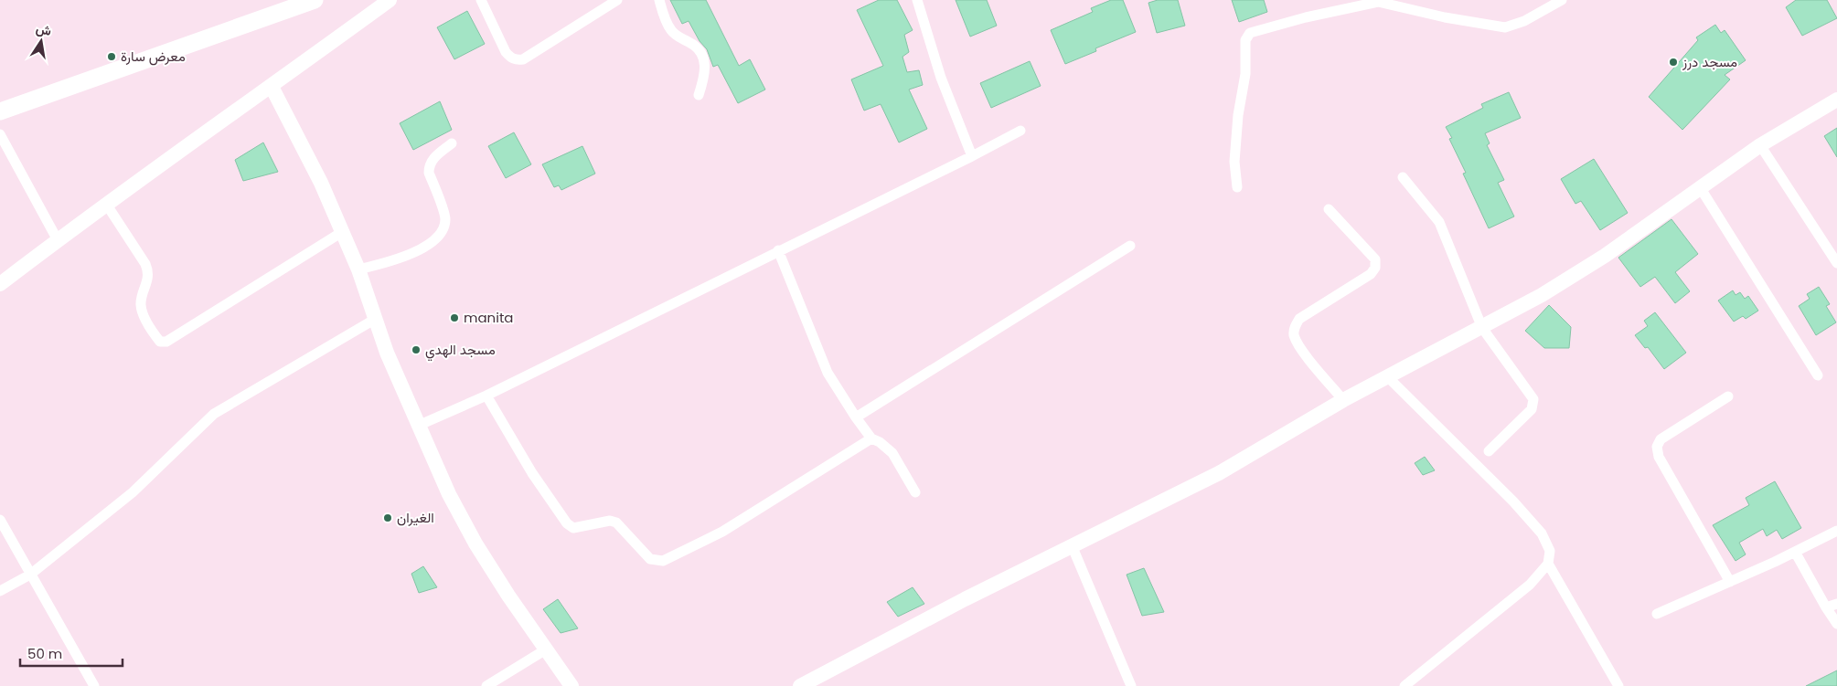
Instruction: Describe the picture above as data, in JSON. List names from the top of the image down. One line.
{"places":["معرض سارة","مسجد درز","manita","مسجد الهدي","الغيران"],"scale_bar":"50 m","north":"top"}
